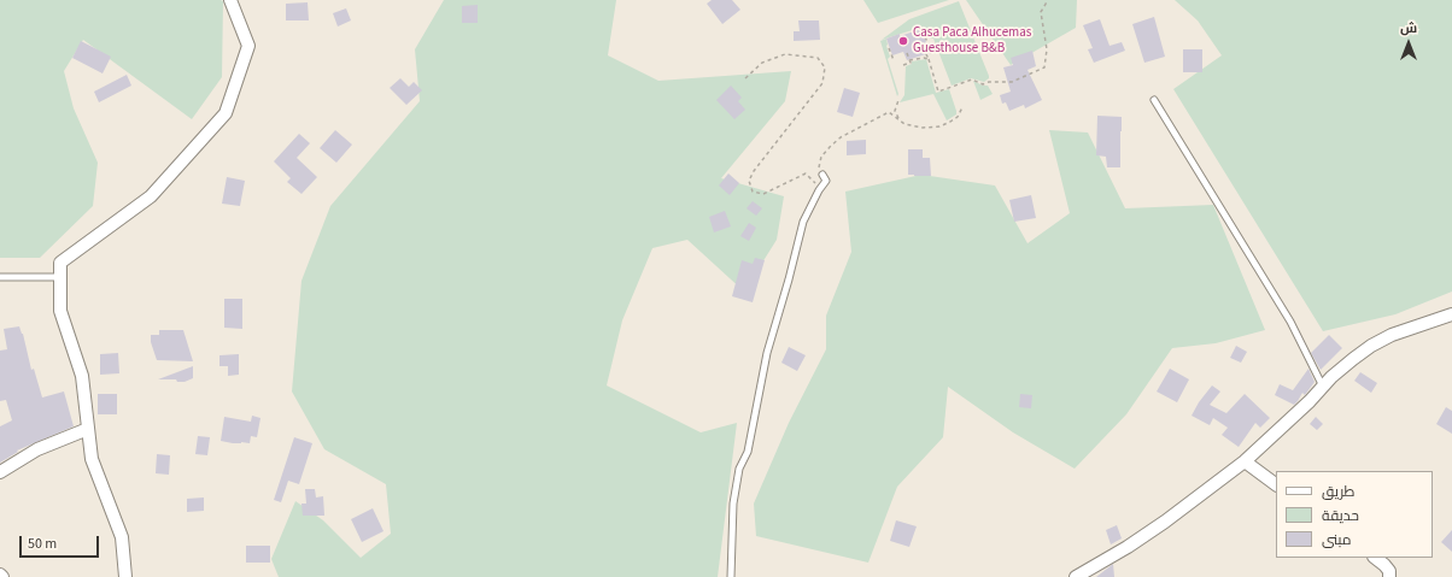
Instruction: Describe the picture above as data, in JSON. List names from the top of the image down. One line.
{"places":["Casa Paca Alhucemas Guesthouse B&B"],"legend":["طريق","حديقة","مبنى"],"scale_bar":"50 m","north":"top"}
